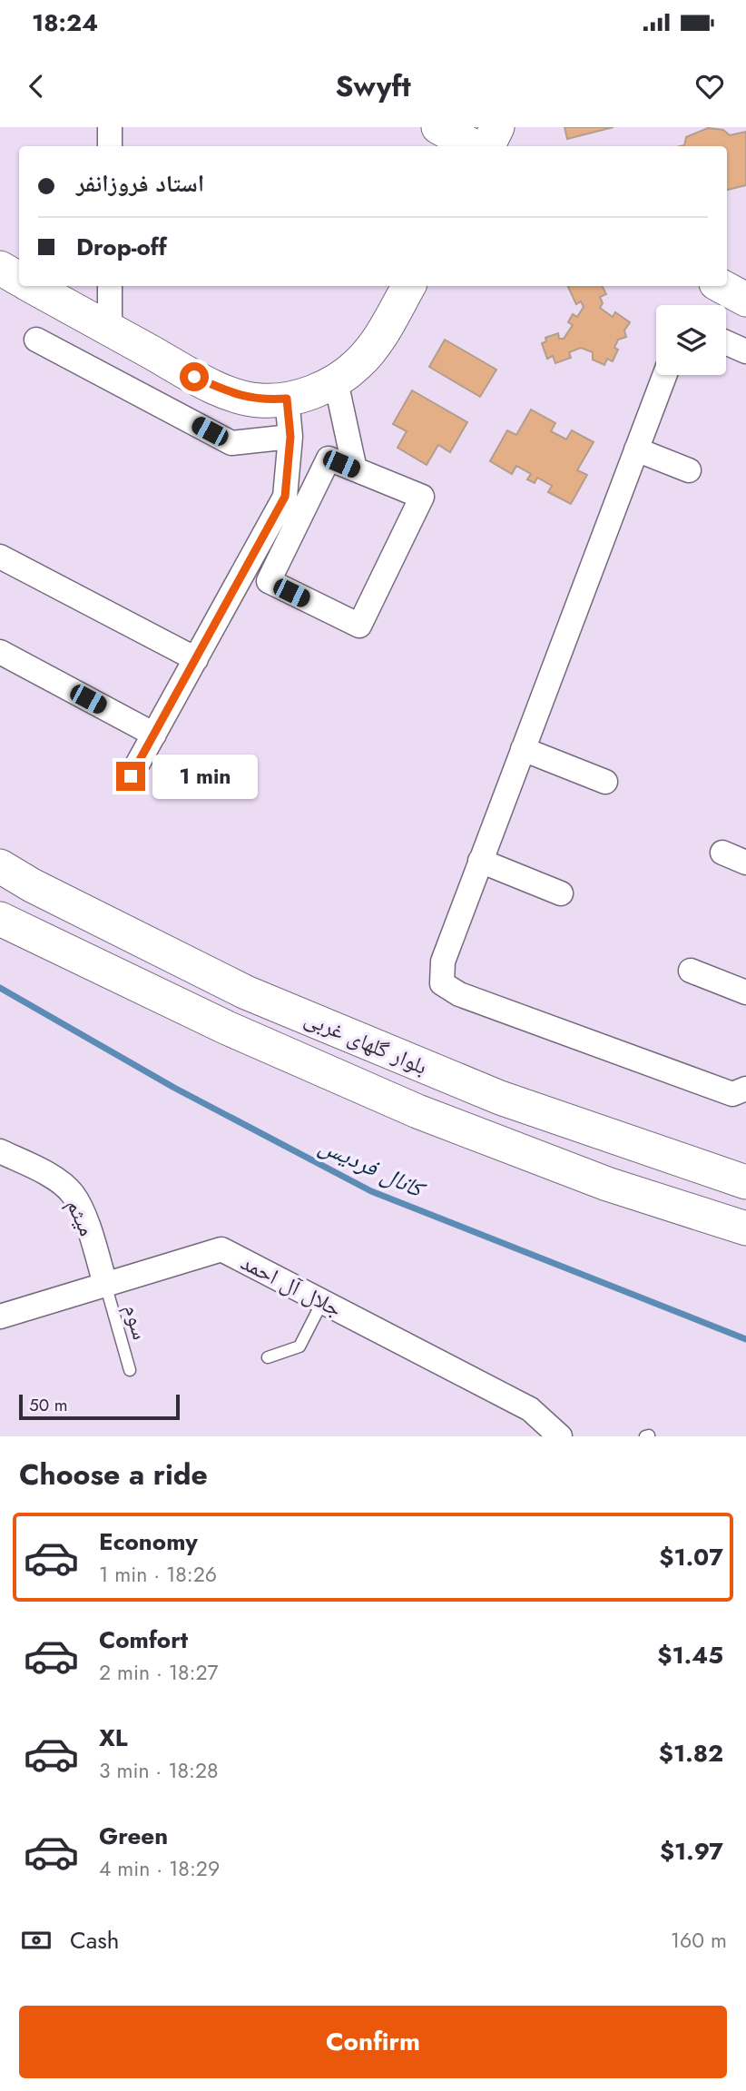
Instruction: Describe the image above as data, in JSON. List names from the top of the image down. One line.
{"streets":{"main road":["بلوار گلهای غربی"],"street":["میثم","جلال آل احمد"],"lane":["سوم"]},"crossings":[["میثم","جلال آل احمد"],["میثم","سوم"],["جلال آل احمد","سوم"]],"water":["کانال فردیس"],"scale_bar":"50 m","page":{"status":"18:24","header":"Swyft","banner":["استاد فروزانفر","Drop-off"],"bubble":"1 min","scale":"50 m","heading":"Choose a ride","list":[{"name":"Economy","note":"1 min · 18:26","value":"$1.07"},{"name":"Comfort","note":"2 min · 18:27","value":"$1.45"},{"name":"XL","note":"3 min · 18:28","value":"$1.82"},{"name":"Green","note":"4 min · 18:29","value":"$1.97"}],"pay":["Cash","160 m"],"buttons":"Confirm"}}
